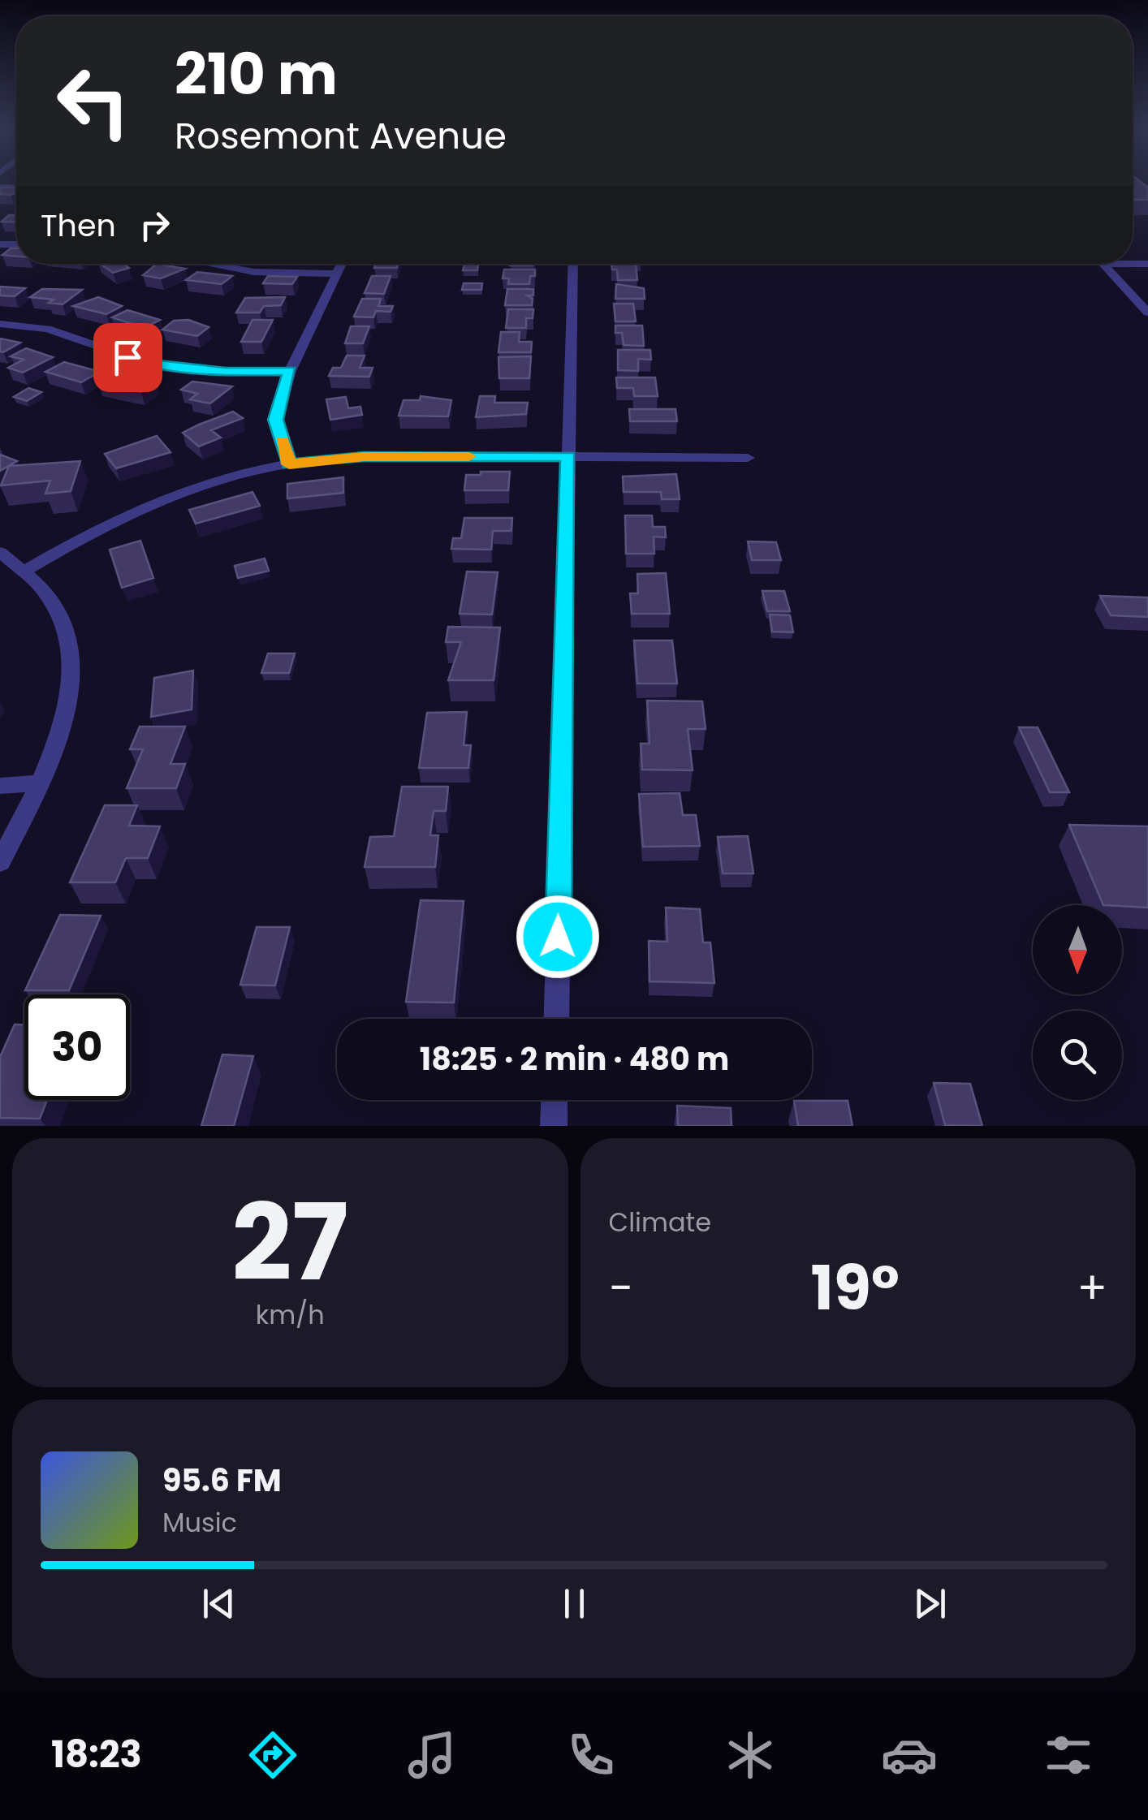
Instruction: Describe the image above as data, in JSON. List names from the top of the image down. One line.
{"north":"bottom","page":{"turn":["210 m","Rosemont Avenue"],"then":"Then","limit":"30","trip":"18:25 · 2 min · 480 m","tile":[["27","km/h"],"Climate"],"heat":["−","19°","+"],"song":["95.6 FM","Music"],"tabs":"18:23"}}
